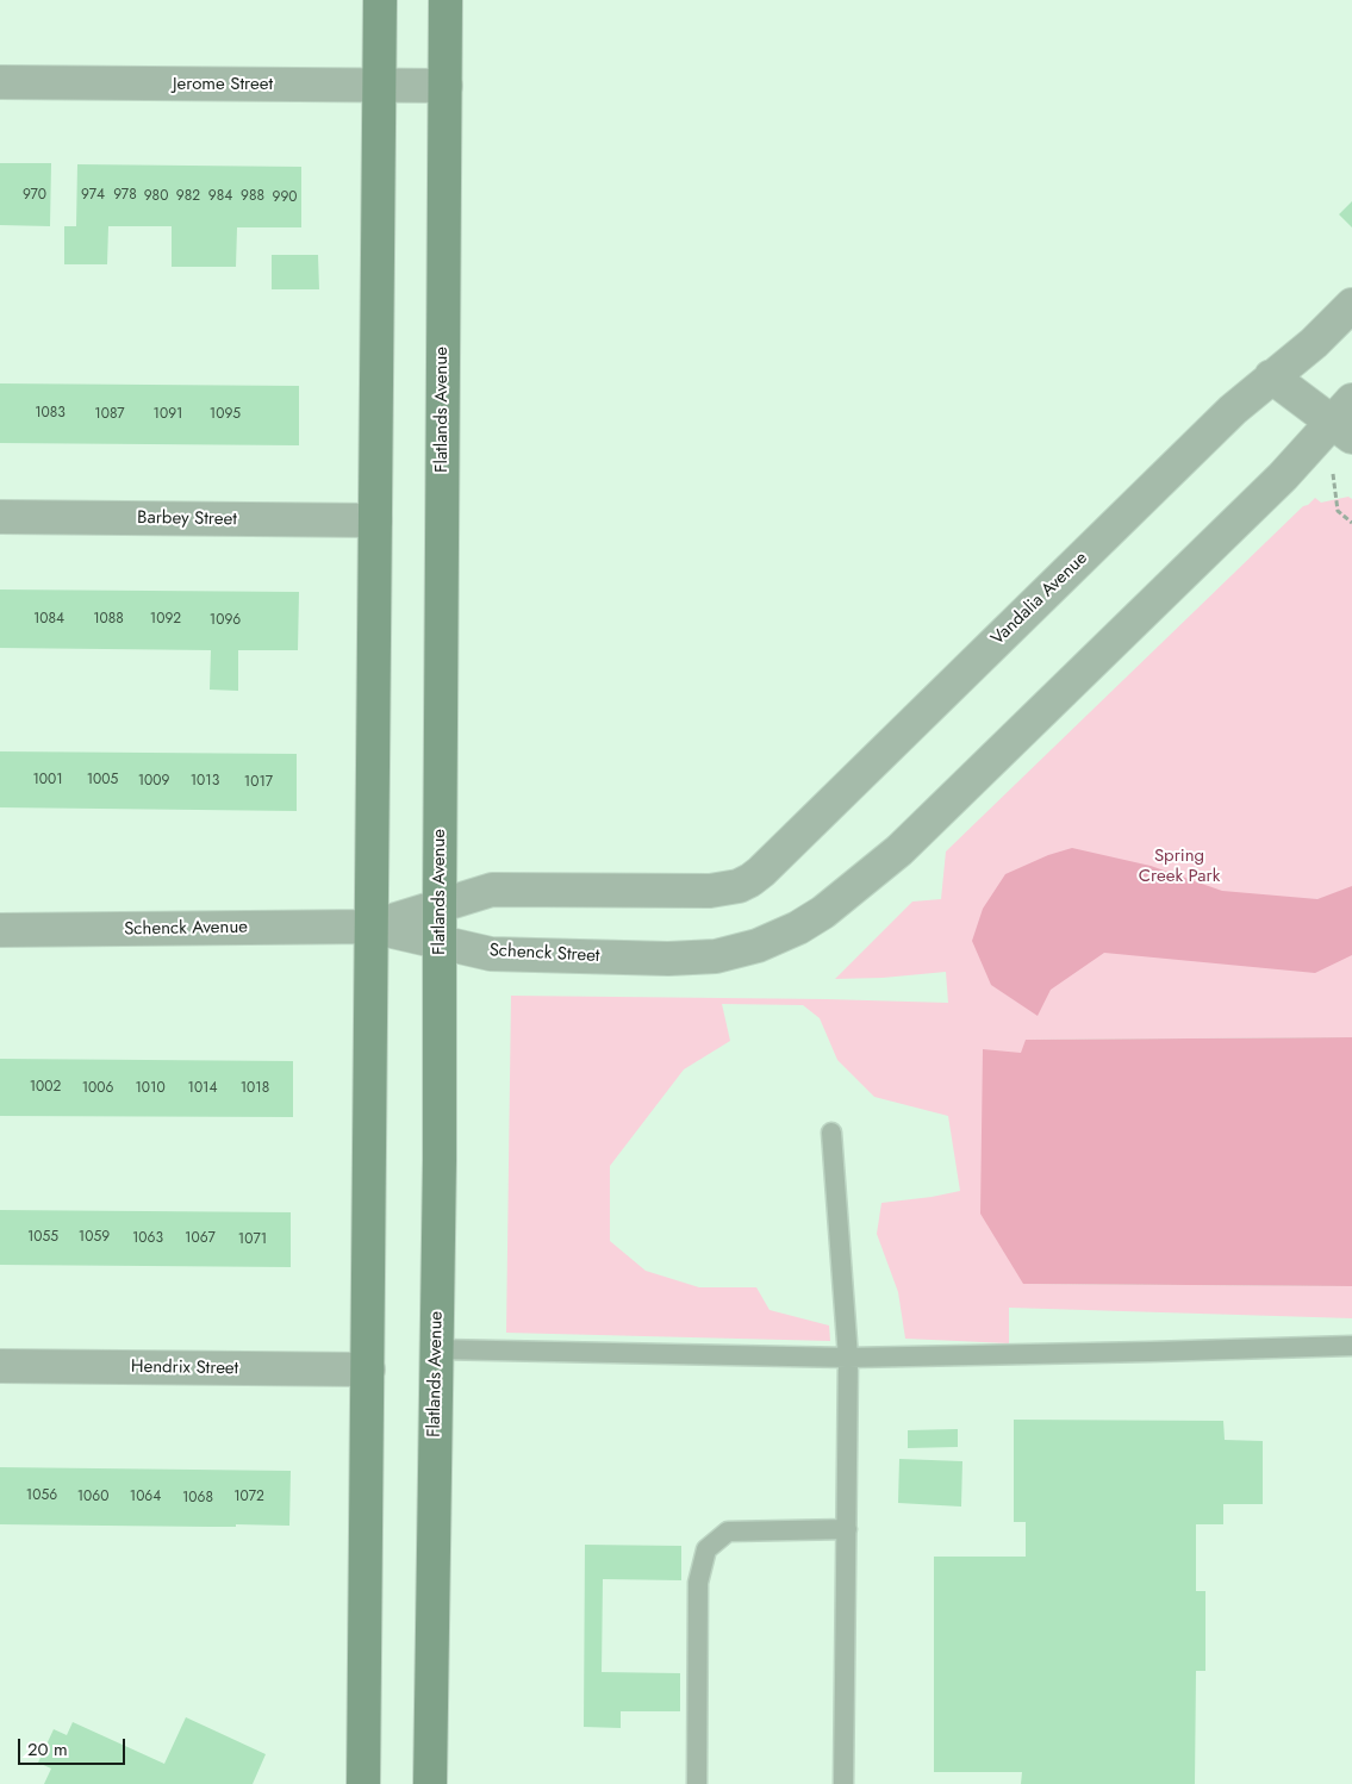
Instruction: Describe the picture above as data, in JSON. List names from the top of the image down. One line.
{"streets":{"main road":["Flatlands Avenue"],"street":["Jerome Street","Barbey Street","Vandalia Avenue","Schenck Avenue","Schenck Street","Hendrix Street"]},"crossings":[["Jerome Street","Flatlands Avenue"],["Flatlands Avenue","Vandalia Avenue"],["Flatlands Avenue","Schenck Street"],["Schenck Avenue","Schenck Street"]],"parks":["Spring Creek Park"],"house_numbers":["970","974","978","980","982","984","988","990","1083","1087","1091","1095","1084","1088","1092","1096","1001","1005","1009","1013","1017","1002","1006","1010","1014","1018","1055","1059","1063","1067","1071","1056","1060","1064","1072","1068"],"scale_bar":"20 m"}
